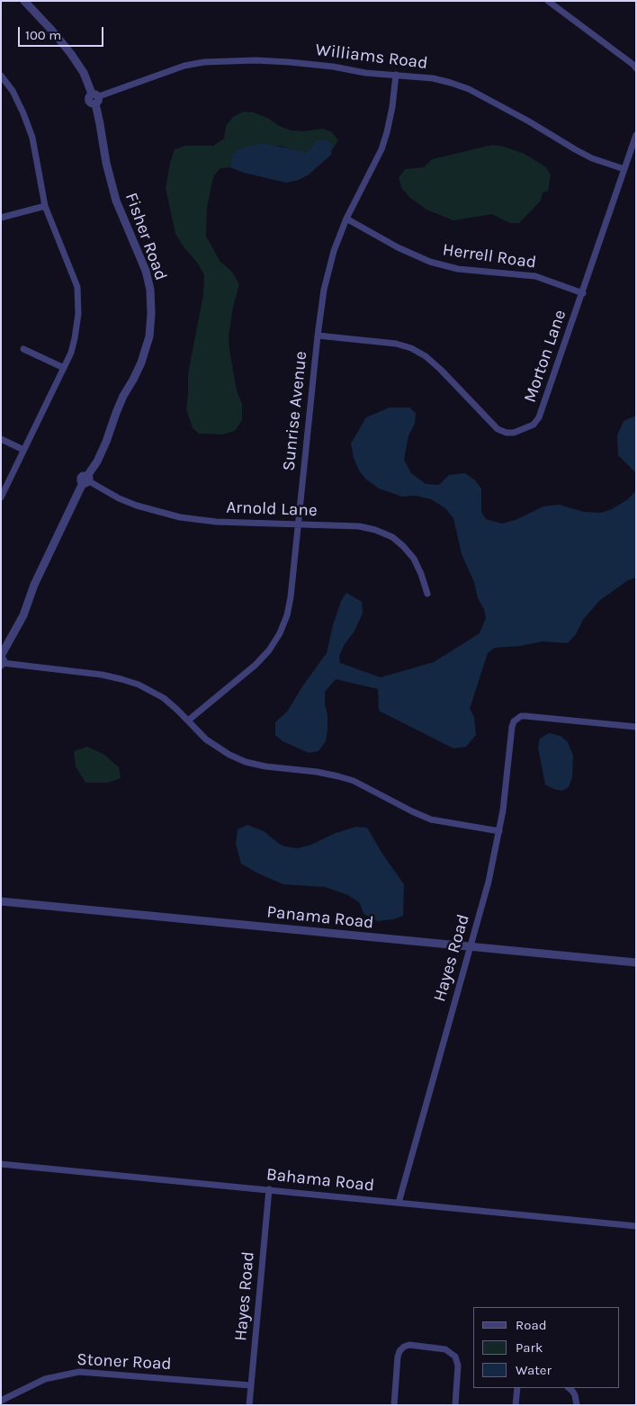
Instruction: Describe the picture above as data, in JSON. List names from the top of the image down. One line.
{"streets":{"street":["Williams Road","Fisher Road","Herrell Road","Morton Lane","Sunrise Avenue","Arnold Lane","Panama Road","Hayes Road","Bahama Road","Stoner Road"]},"crossings":[["Williams Road","Fisher Road"],["Williams Road","Morton Lane"],["Williams Road","Sunrise Avenue"],["Fisher Road","Arnold Lane"],["Herrell Road","Morton Lane"],["Herrell Road","Sunrise Avenue"],["Morton Lane","Sunrise Avenue"],["Sunrise Avenue","Arnold Lane"],["Panama Road","Hayes Road"],["Hayes Road","Bahama Road"],["Hayes Road","Stoner Road"]],"legend":["Road","Park","Water"],"scale_bar":"100 m"}
